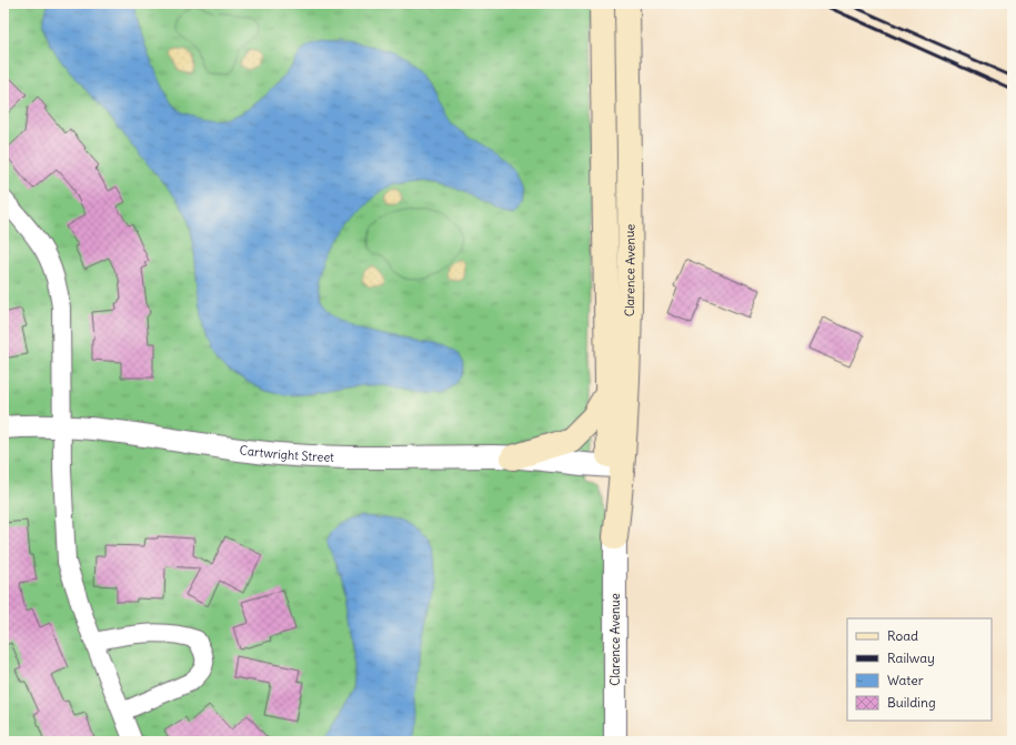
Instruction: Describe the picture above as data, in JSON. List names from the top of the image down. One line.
{"streets":{"main road":["Clarence Avenue"],"street":["Cartwright Street"]},"crossings":[["Clarence Avenue","Cartwright Street"]],"legend":["Road","Railway","Water","Building"]}
